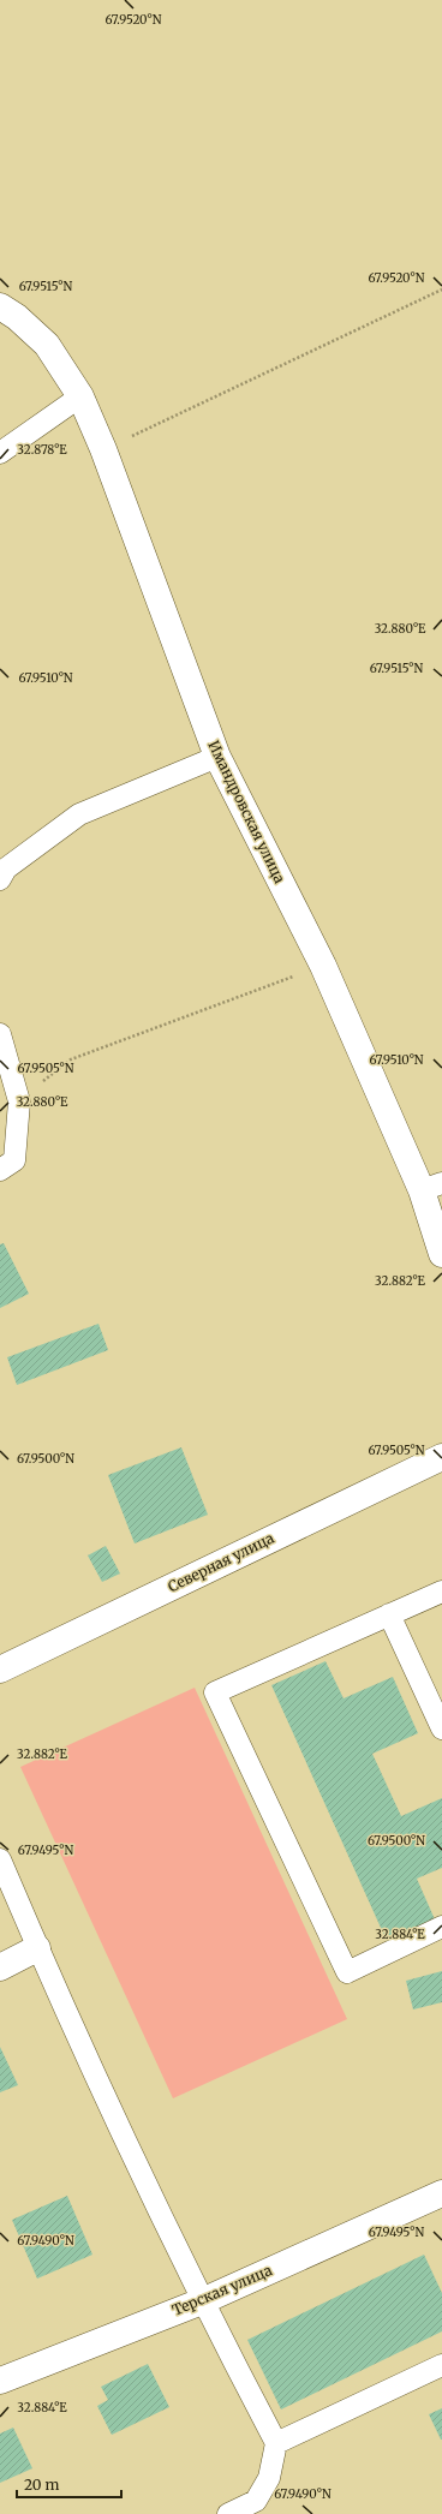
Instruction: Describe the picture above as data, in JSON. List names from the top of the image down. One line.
{"streets":{"street":["Имандровская улица","Северная улица","Терская улица"]},"scale_bar":"20 m","coordinates":["67.9520°N","67.9515°N","32.878°E","32.880°E","67.9510°N","67.9505°N","32.882°E","67.9500°N","67.9495°N","32.884°E","67.9490°N"]}
